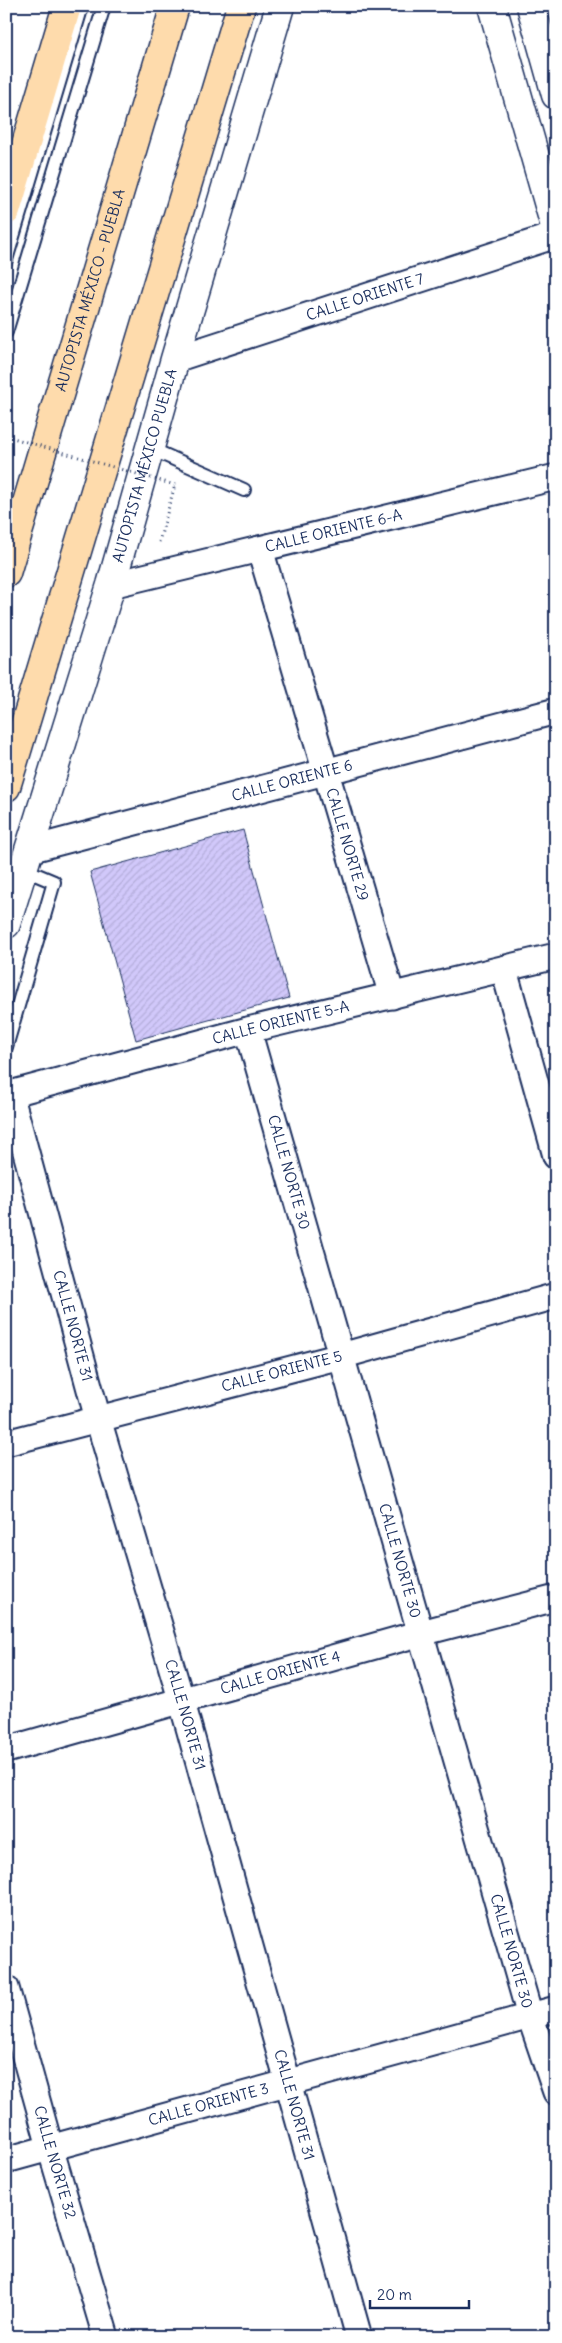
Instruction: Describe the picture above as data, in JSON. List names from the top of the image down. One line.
{"streets":{"highway":["AUTOPISTA MÉXICO - PUEBLA"],"street":["CALLE ORIENTE 7","AUTOPISTA MÉXICO PUEBLA","CALLE ORIENTE 6-A","CALLE ORIENTE 6","CALLE NORTE 29","CALLE ORIENTE 5-A","CALLE NORTE 30","CALLE NORTE 31","CALLE ORIENTE 5","CALLE ORIENTE 4","CALLE ORIENTE 3","CALLE NORTE 32"]},"crossings":[["CALLE ORIENTE 7","AUTOPISTA MÉXICO PUEBLA"],["AUTOPISTA MÉXICO PUEBLA","CALLE ORIENTE 6-A"],["AUTOPISTA MÉXICO PUEBLA","CALLE ORIENTE 6"],["CALLE ORIENTE 6-A","CALLE NORTE 29"],["CALLE ORIENTE 6","CALLE NORTE 29"],["CALLE NORTE 29","CALLE ORIENTE 5-A"],["CALLE ORIENTE 5-A","CALLE NORTE 30"],["CALLE ORIENTE 5-A","CALLE NORTE 31"],["CALLE NORTE 30","CALLE ORIENTE 5"],["CALLE NORTE 30","CALLE ORIENTE 4"],["CALLE NORTE 30","CALLE ORIENTE 3"],["CALLE NORTE 31","CALLE ORIENTE 5"],["CALLE NORTE 31","CALLE ORIENTE 4"],["CALLE NORTE 31","CALLE ORIENTE 3"],["CALLE ORIENTE 3","CALLE NORTE 32"]],"scale_bar":"20 m"}
